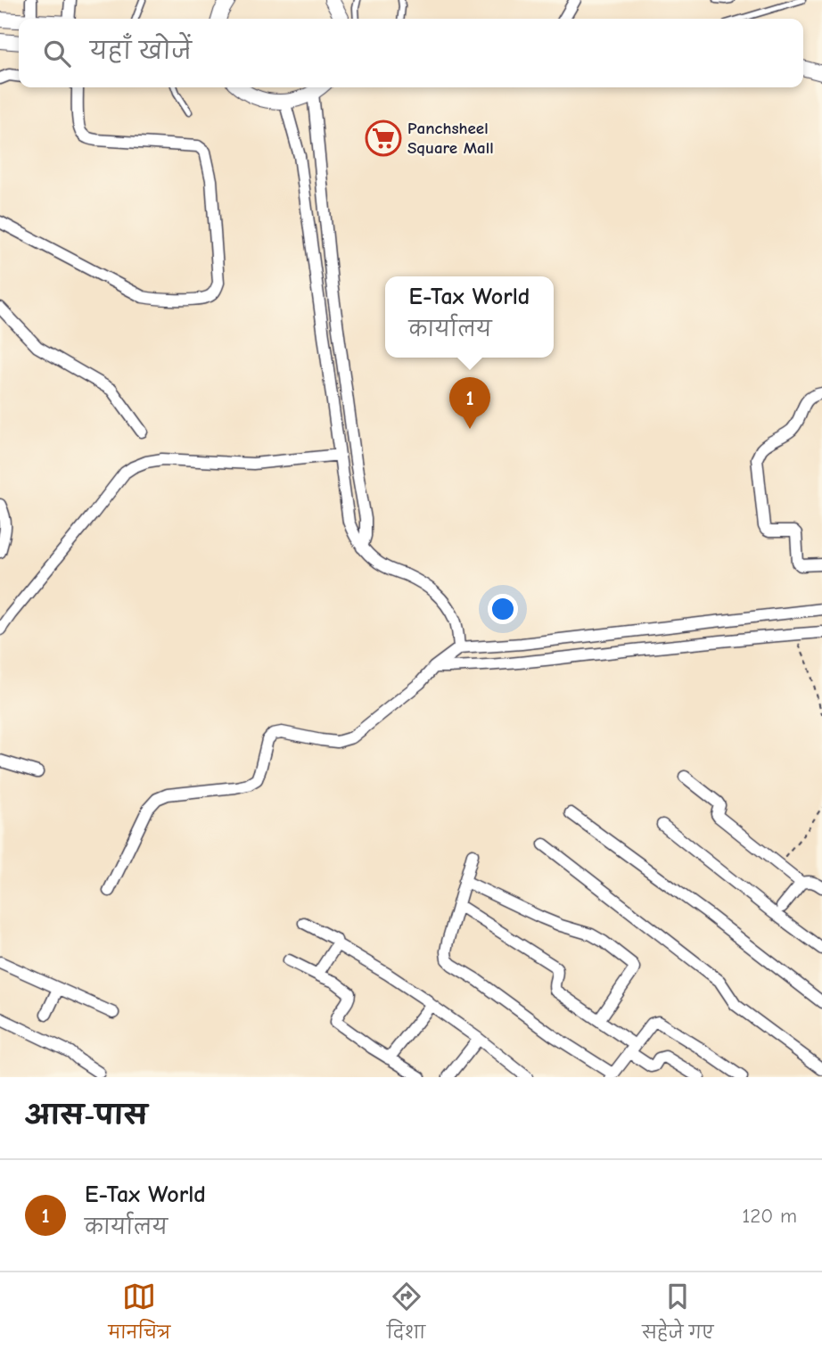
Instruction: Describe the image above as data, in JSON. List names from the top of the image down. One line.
{"places":{"supermarket":["Panchsheel Square Mall"]},"page":{"search":"यहाँ खोजें","popup":["E-Tax World","कार्यालय"],"pins":"1","heading":"आस-पास","list":[{"mark":"1","name":"E-Tax World","note":"कार्यालय","value":"120 m"}],"nav":["मानचित्र","दिशा","सहेजे गए"]}}
